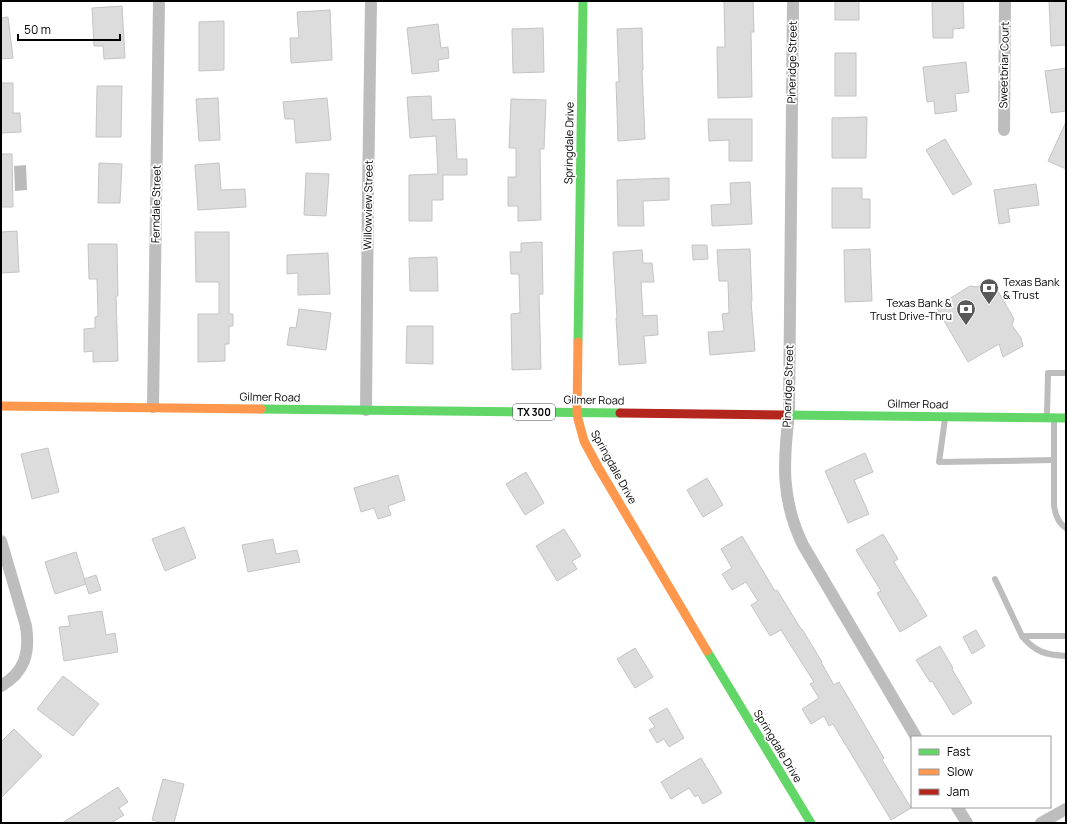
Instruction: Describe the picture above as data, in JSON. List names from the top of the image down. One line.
{"streets":{"main road":["Springdale Drive","Gilmer Road","TX 300"],"street":["Pineridge Street","Sweetbriar Court","Ferndale Street","Willowview Street"]},"crossings":[["Pineridge Street","Gilmer Road"],["Springdale Drive","Gilmer Road"],["Ferndale Street","Gilmer Road"],["Willowview Street","Gilmer Road"]],"places":{"bank":["Texas Bank & Trust","Texas Bank & Trust Drive-Thru"]},"legend":["Fast","Slow","Jam"],"scale_bar":"50 m"}
